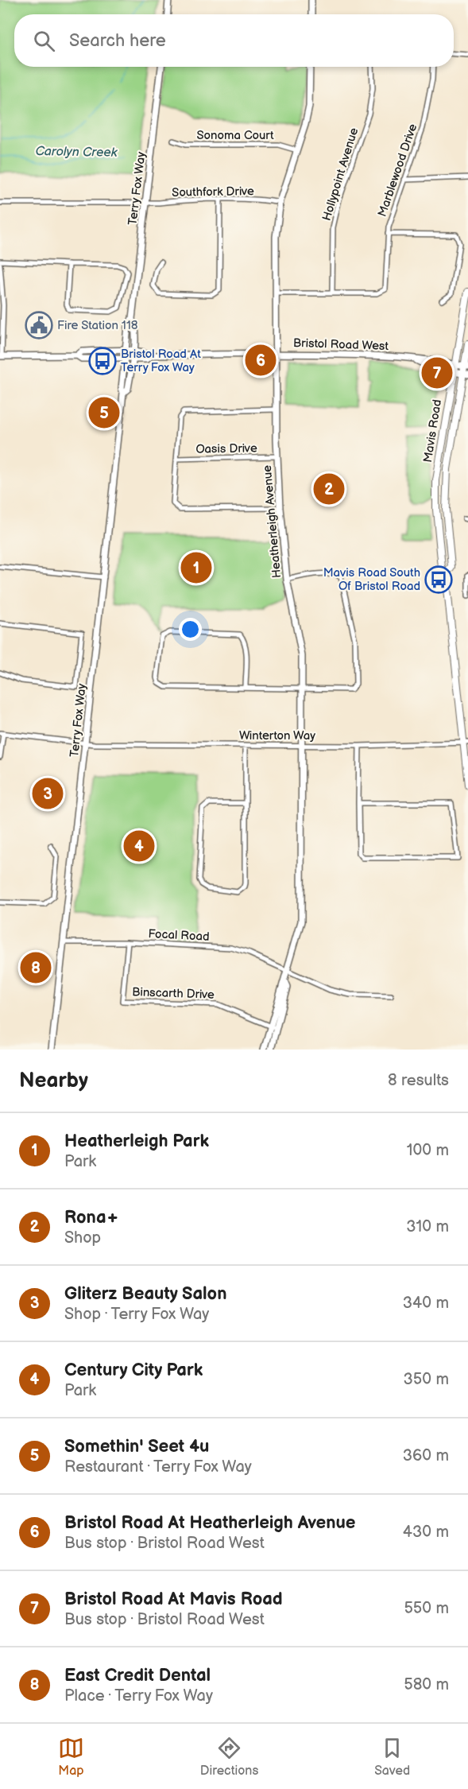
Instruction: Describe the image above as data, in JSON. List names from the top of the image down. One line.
{"streets":{"main road":["Mavis Road"],"street":["Sonoma Court","Marblewood Drive","Hollypoint Avenue","Terry Fox Way","Southfork Drive","Bristol Road West","Oasis Drive","Heatherleigh Avenue","Winterton Way","Focal Road","Binscarth Drive"]},"crossings":[["Sonoma Court","Heatherleigh Avenue"],["Marblewood Drive","Hollypoint Avenue"],["Marblewood Drive","Heatherleigh Avenue"],["Terry Fox Way","Southfork Drive"],["Terry Fox Way","Bristol Road West"],["Terry Fox Way","Winterton Way"],["Terry Fox Way","Focal Road"],["Southfork Drive","Heatherleigh Avenue"],["Bristol Road West","Mavis Road"],["Bristol Road West","Heatherleigh Avenue"],["Mavis Road","Winterton Way"],["Oasis Drive","Heatherleigh Avenue"],["Heatherleigh Avenue","Winterton Way"],["Heatherleigh Avenue","Focal Road"],["Heatherleigh Avenue","Binscarth Drive"],["Focal Road","Binscarth Drive"]],"water":["Carolyn Creek"],"places":{"public building":["Fire Station 118"],"bus stop":["Bristol Road At Terry Fox Way","Mavis Road South Of Bristol Road"]},"page":{"search":"Search here","pins":["6","7","5","2","1","3","4","8"],"heading":["Nearby","8 results"],"list":[{"mark":"1","name":"Heatherleigh Park","note":"Park","value":"100 m"},{"mark":"2","name":"Rona+","note":"Shop","value":"310 m"},{"mark":"3","name":"Gliterz Beauty Salon","note":"Shop · Terry Fox Way","value":"340 m"},{"mark":"4","name":"Century City Park","note":"Park","value":"350 m"},{"mark":"5","name":"Somethin' Seet 4u","note":"Restaurant · Terry Fox Way","value":"360 m"},{"mark":"6","name":"Bristol Road At Heatherleigh Avenue","note":"Bus stop · Bristol Road West","value":"430 m"},{"mark":"7","name":"Bristol Road At Mavis Road","note":"Bus stop · Bristol Road West","value":"550 m"},{"mark":"8","name":"East Credit Dental","note":"Place · Terry Fox Way","value":"580 m"}],"nav":["Map","Directions","Saved"]}}
